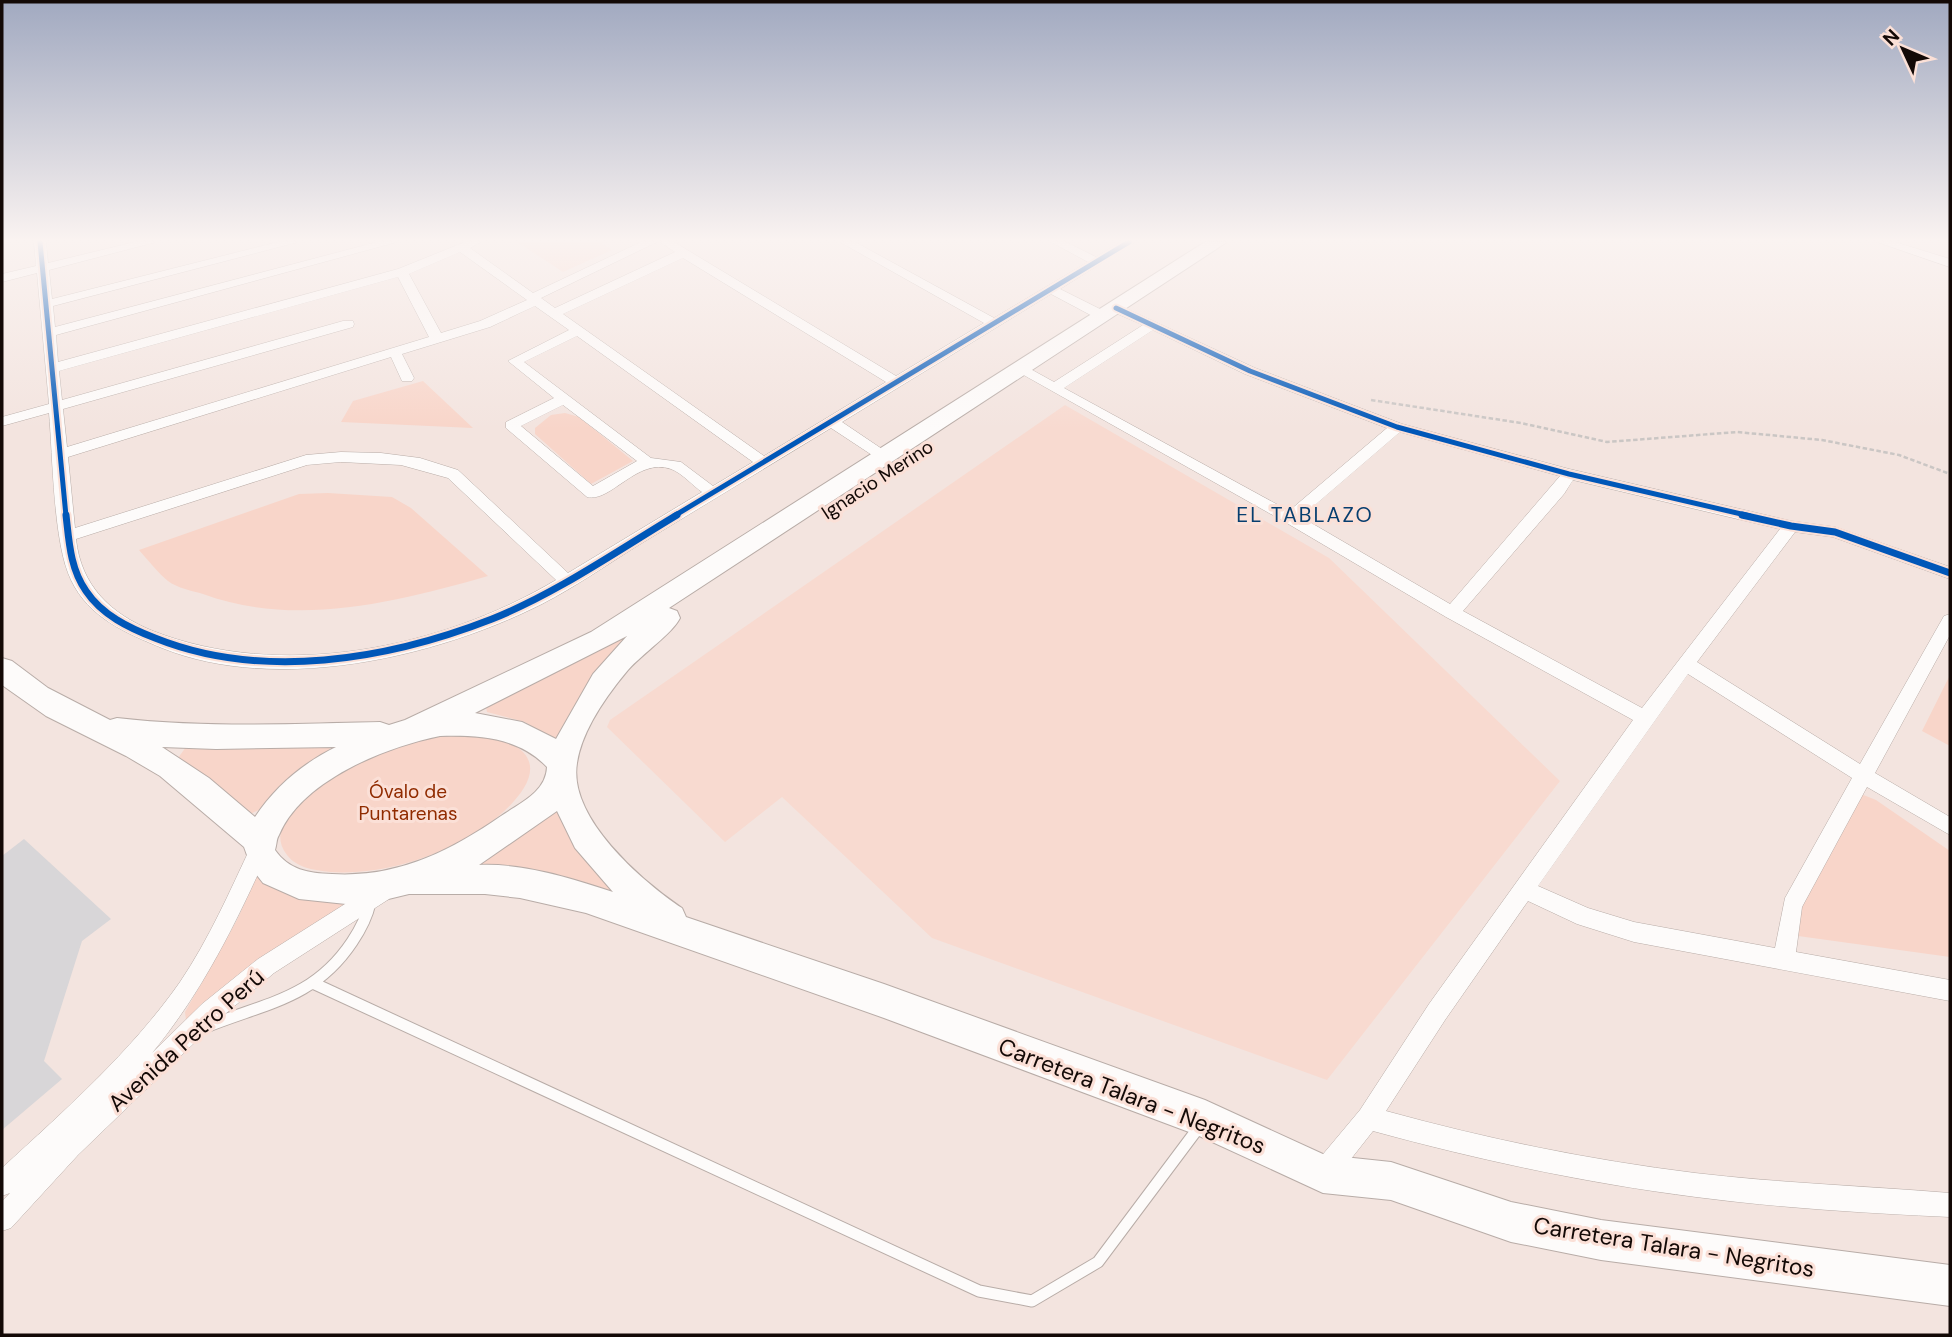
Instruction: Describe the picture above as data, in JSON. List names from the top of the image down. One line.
{"streets":{"main road":["Ignacio Merino","Carretera Talara - Negritos"],"street":["Avenida Petro Perú"]},"crossings":[["Ignacio Merino","Avenida Petro Perú"]],"districts":["EL TABLAZO"],"parks":["Óvalo de Puntarenas"],"north":"top left"}
